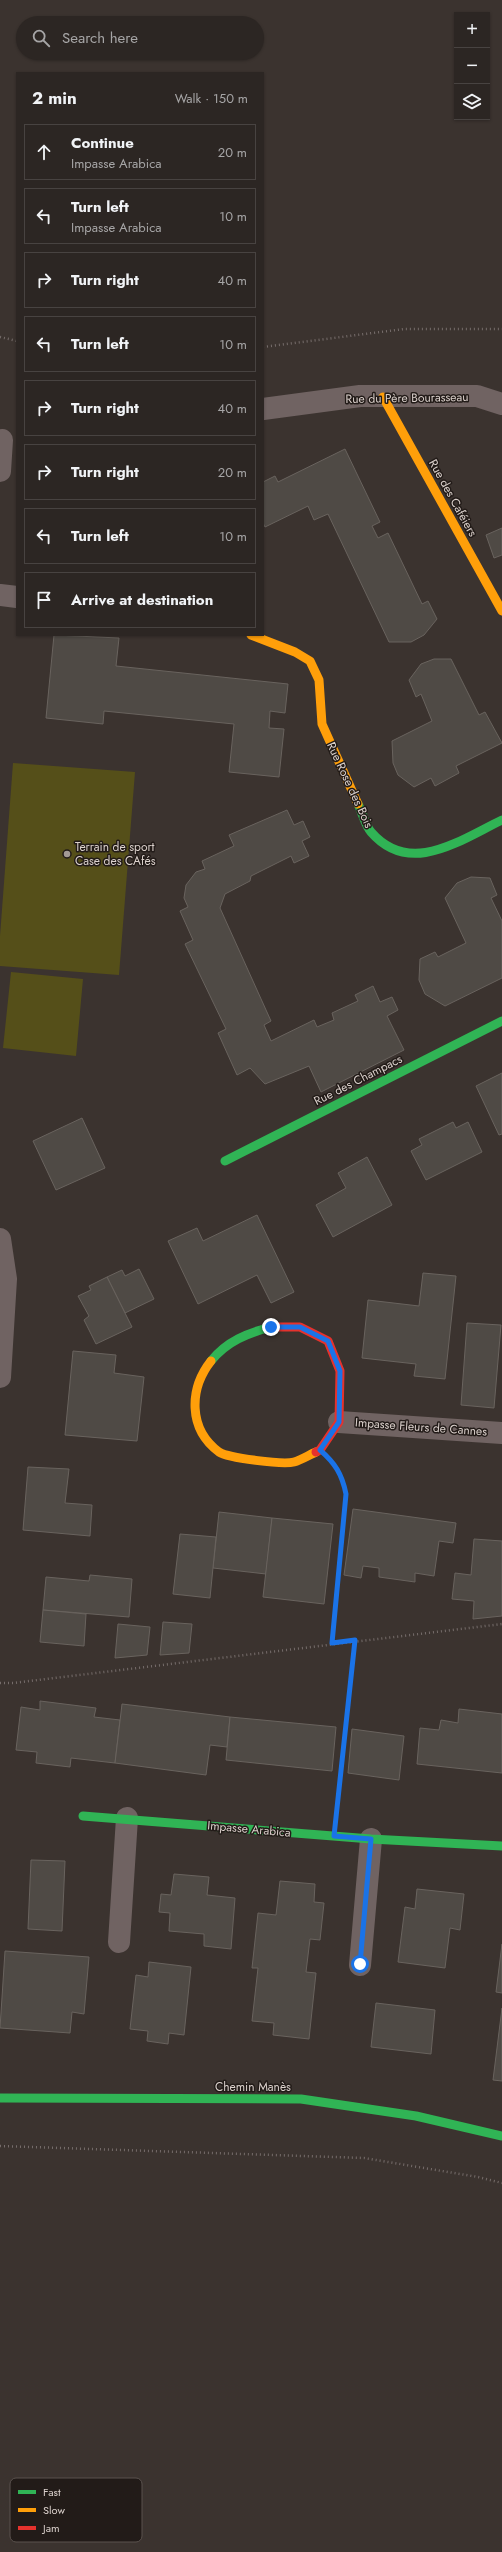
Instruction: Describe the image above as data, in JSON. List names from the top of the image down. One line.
{"streets":{"street":["Rue du Père Bourasseau","Rue des Caféiers","Rue Rose des Bois","Rue des Champacs","Impasse Fleurs de Cannes","Impasse Arabica","Chemin Manès"]},"crossings":[["Rue du Père Bourasseau","Rue des Caféiers"]],"places":["Terrain de sport Case des CAfés"],"legend":["Fast","Slow","Jam"],"page":{"map_buttons":["+","−"],"search":"Search here","heading":["2 min","Walk · 150 m"],"list":[["Continue","Impasse Arabica","20 m"],["Turn left","Impasse Arabica","10 m"],["Turn right","40 m"],["Turn left","10 m"],["Turn right","40 m"],["Turn right","20 m"],["Turn left","10 m"],"Arrive at destination"]}}
